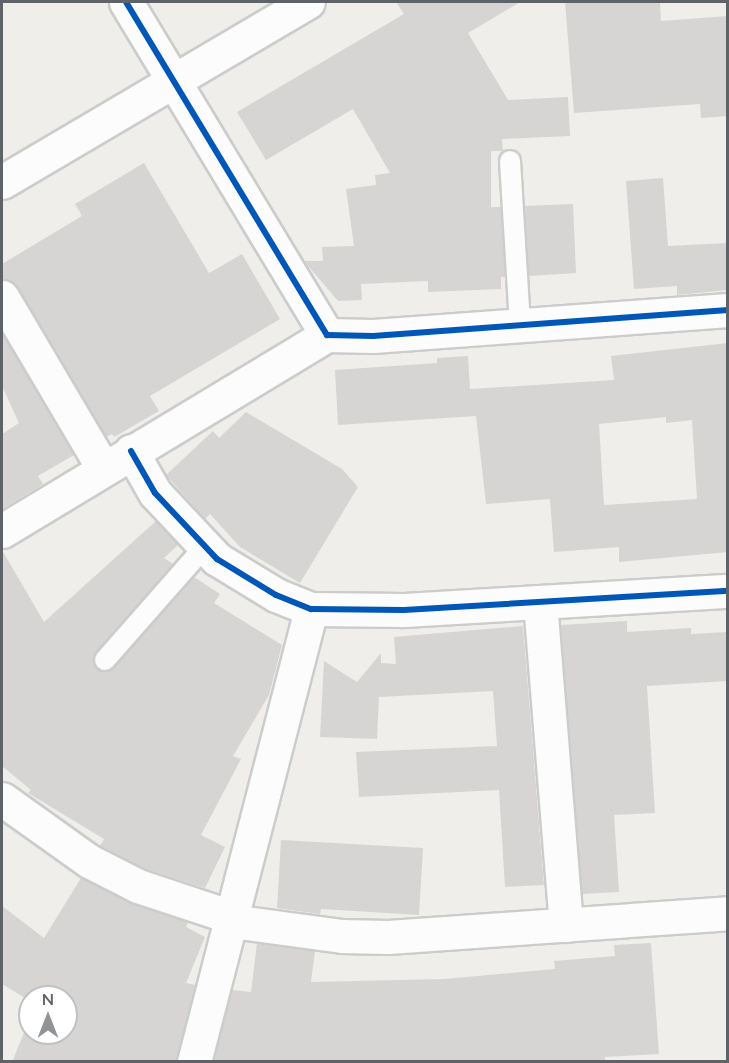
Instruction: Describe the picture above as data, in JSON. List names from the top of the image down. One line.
{"north":"top"}
